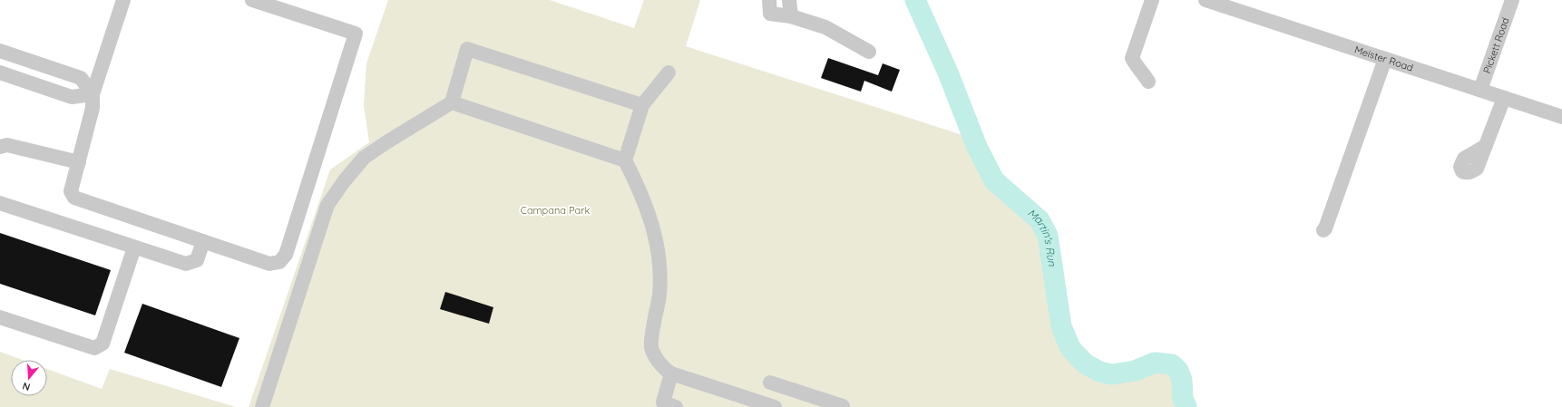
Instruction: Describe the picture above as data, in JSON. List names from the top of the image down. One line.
{"streets":{"street":["Pickett Road","Meister Road"]},"crossings":[["Pickett Road","Meister Road"]],"water":["Martin's Run"],"parks":["Campana Park"],"north":"bottom"}
